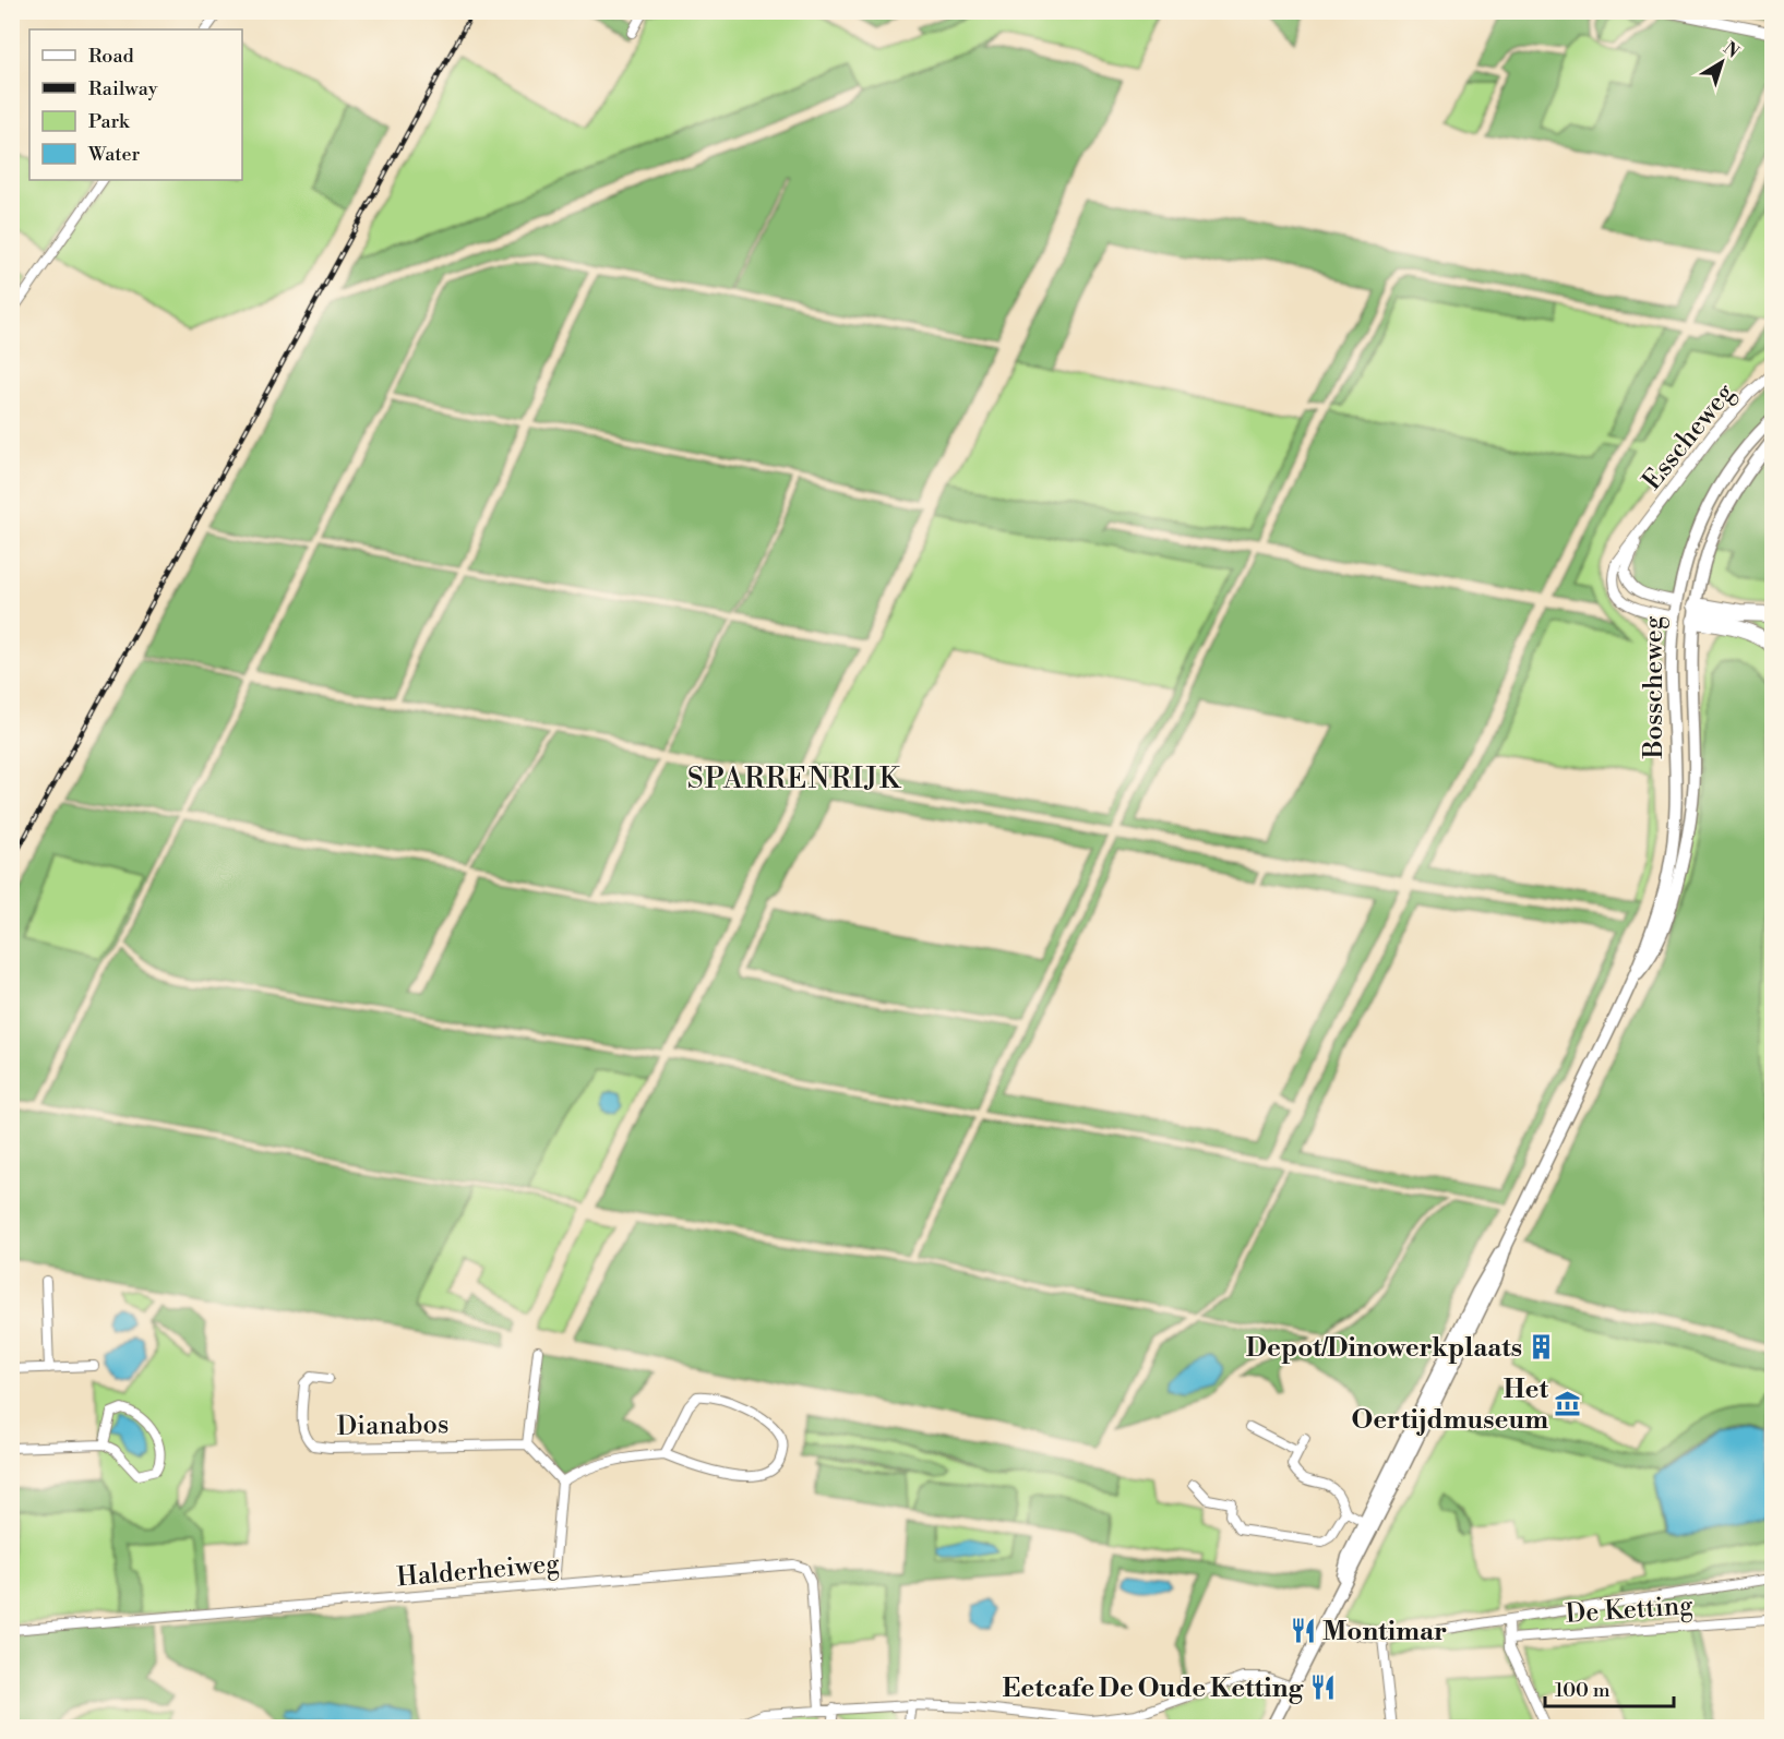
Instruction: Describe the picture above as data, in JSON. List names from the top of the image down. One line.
{"streets":{"main road":["Bosscheweg"],"street":["Esscheweg","Dianabos","Halderheiweg","De Ketting"]},"crossings":[["Esscheweg","Bosscheweg"],["Bosscheweg","De Ketting"]],"districts":["SPARRENRIJK"],"places":{"building":["Depot/Dinowerkplaats"],"museum":["Het Oertijdmuseum"],"restaurant":["Montimar","Eetcafe De Oude Ketting"]},"legend":["Road","Railway","Park","Water"],"scale_bar":"100 m","north":"top right"}
